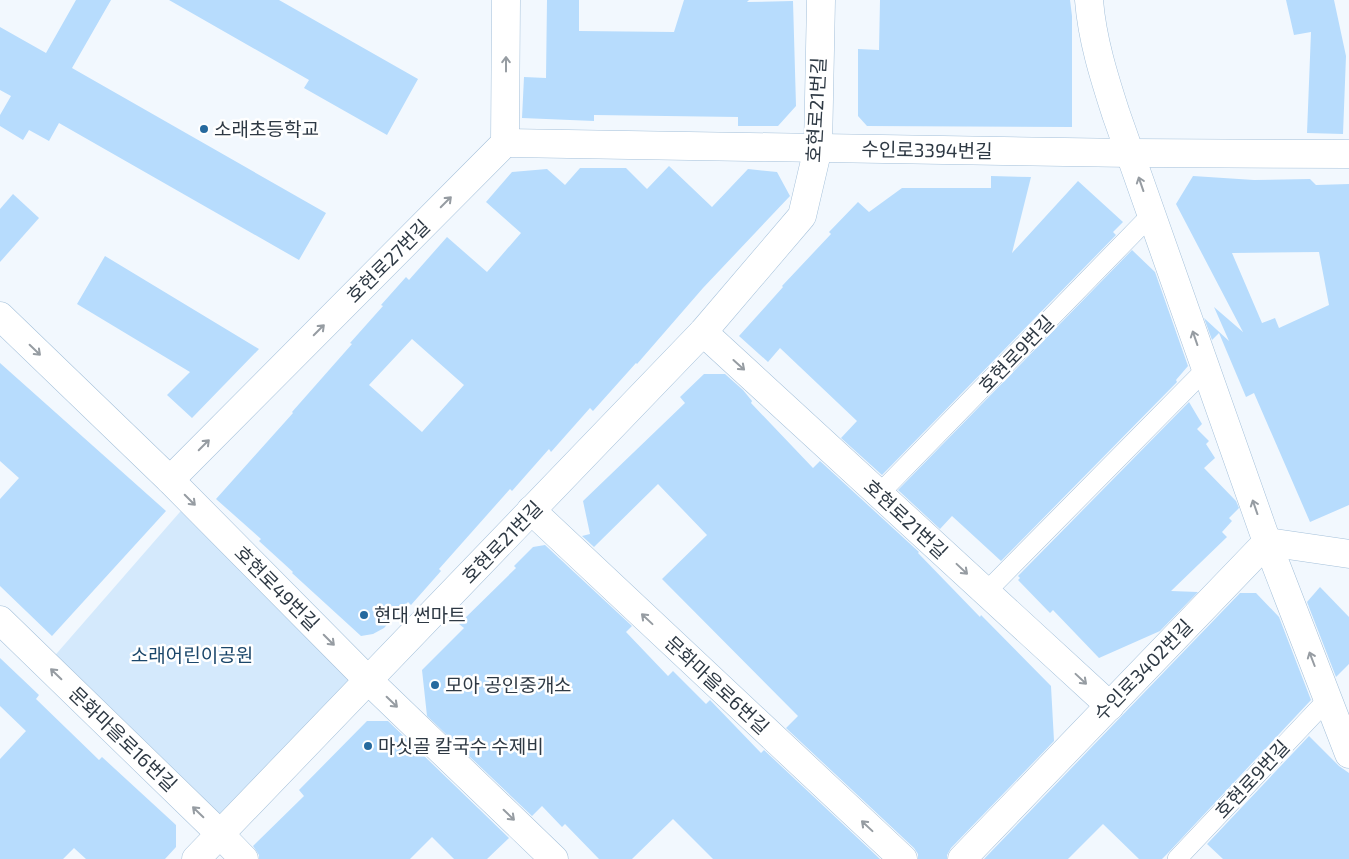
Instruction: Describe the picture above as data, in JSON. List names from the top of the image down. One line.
{"streets":{"street":["호현로21번길","수인로3394번길","호현로27번길","호현로49번길","수인로3402번길","문화마을로6번길","문화마을로16번길"],"lane":["호현로9번길"]},"crossings":[["호현로21번길","수인로3394번길"],["호현로21번길","호현로9번길"],["호현로21번길","호현로49번길"],["호현로21번길","수인로3402번길"],["호현로21번길","문화마을로6번길"],["호현로21번길","문화마을로16번길"],["수인로3394번길","호현로27번길"],["호현로27번길","호현로49번길"]],"one_way":["호현로27번길","호현로49번길","문화마을로6번길","문화마을로16번길"],"parks":["소래어린이공원"],"places":["소래초등학교","현대 썬마트","모아 공인중개소","마싯골 칼국수 수제비"]}
